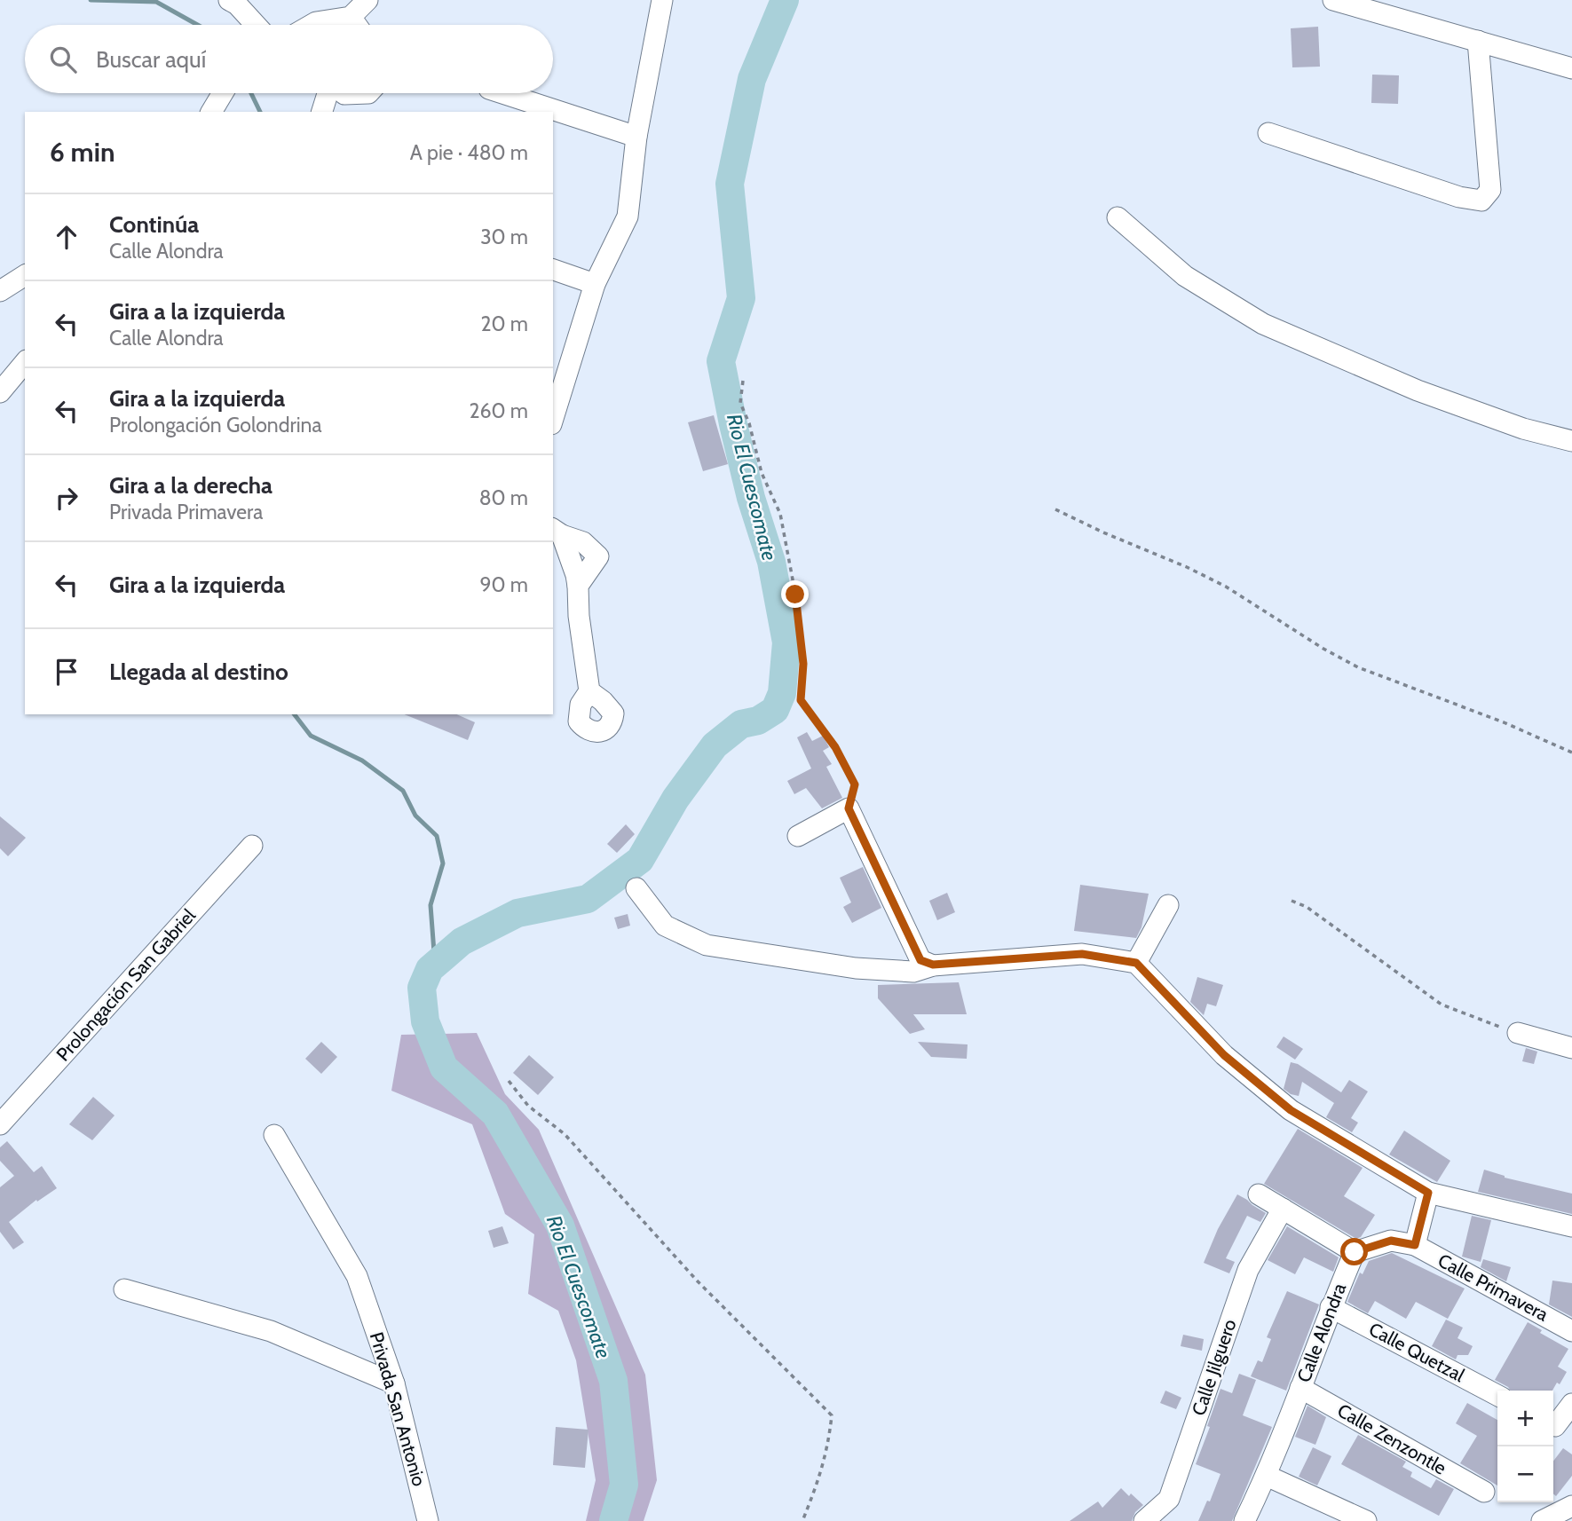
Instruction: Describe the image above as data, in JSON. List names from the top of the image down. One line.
{"streets":{"street":["Prolongación San Gabriel","Calle Primavera","Calle Alondra","Calle Quetzal","Calle Jilguero","Privada San Antonio","Calle Zenzontle"]},"crossings":[["Calle Alondra","Calle Quetzal"],["Calle Alondra","Calle Zenzontle"]],"water":["Rio El Cuescomate"],"page":{"search":"Buscar aquí","heading":["6 min","A pie · 480 m"],"list":[["Continúa","Calle Alondra","30 m"],["Gira a la izquierda","Calle Alondra","20 m"],["Gira a la izquierda","Prolongación Golondrina","260 m"],["Gira a la derecha","Privada Primavera","80 m"],["Gira a la izquierda","90 m"],"Llegada al destino"],"map_buttons":["+","−"]}}
